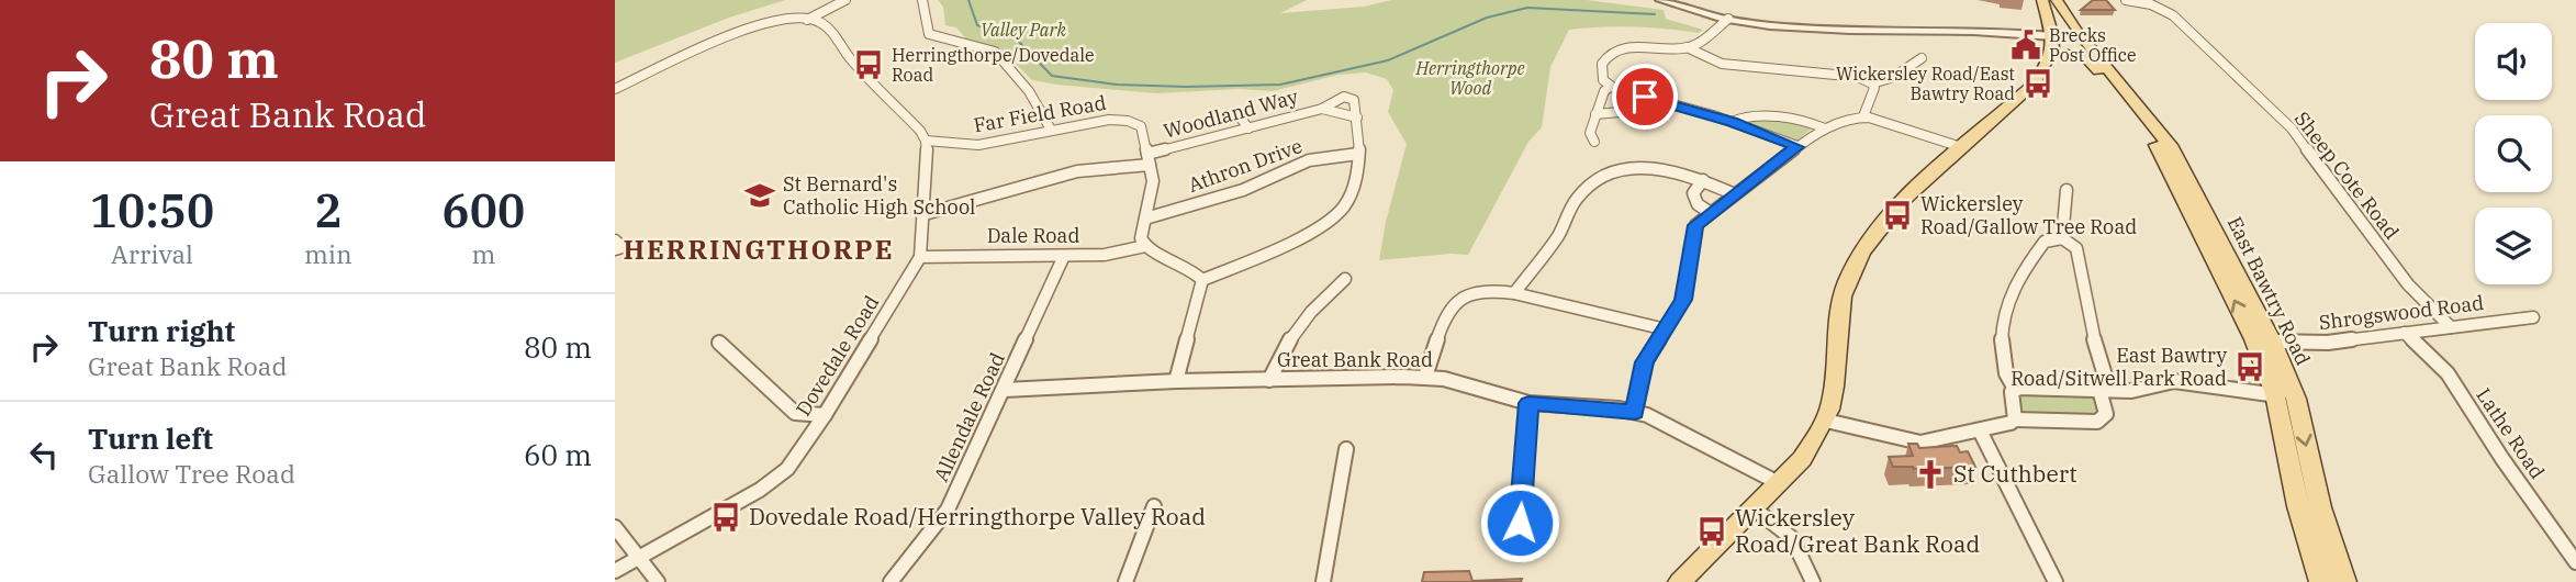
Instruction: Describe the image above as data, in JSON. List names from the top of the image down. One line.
{"streets":{"main road":["East Bawtry Road"],"street":["Far Field Road","Woodland Way","Athron Drive","Sheep Cote Road","Dale Road","Shrogswood Road","Dovedale Road","Great Bank Road","Allendale Road","Lathe Road"]},"crossings":[["Far Field Road","Woodland Way"],["Far Field Road","Athron Drive"],["Far Field Road","Dale Road"],["Far Field Road","Dovedale Road"],["Woodland Way","Dovedale Road"],["Sheep Cote Road","Shrogswood Road"],["Dale Road","Dovedale Road"],["Dale Road","Allendale Road"],["East Bawtry Road","Shrogswood Road"],["Shrogswood Road","Lathe Road"],["Great Bank Road","Allendale Road"]],"districts":["HERRINGTHORPE"],"parks":["Valley Park","Herringthorpe Wood"],"places":{"public building":["Brecks Post Office"],"bus stop":["Herringthorpe/Dovedale Road","Wickersley Road/East Bawtry Road","Wickersley Road/Gallow Tree Road","East Bawtry Road/Sitwell Park Road","Dovedale Road/Herringthorpe Valley Road","Wickersley Road/Great Bank Road"],"school or university":["St Bernard's Catholic High School"],"church":["St Cuthbert"]},"page":{"turn":["80 m","Great Bank Road"],"eta":["10:50","Arrival","2","min","600","m"],"list":[{"name":"Turn right","note":"Great Bank Road","value":"80 m"},{"name":"Turn left","note":"Gallow Tree Road","value":"60 m"}]}}
